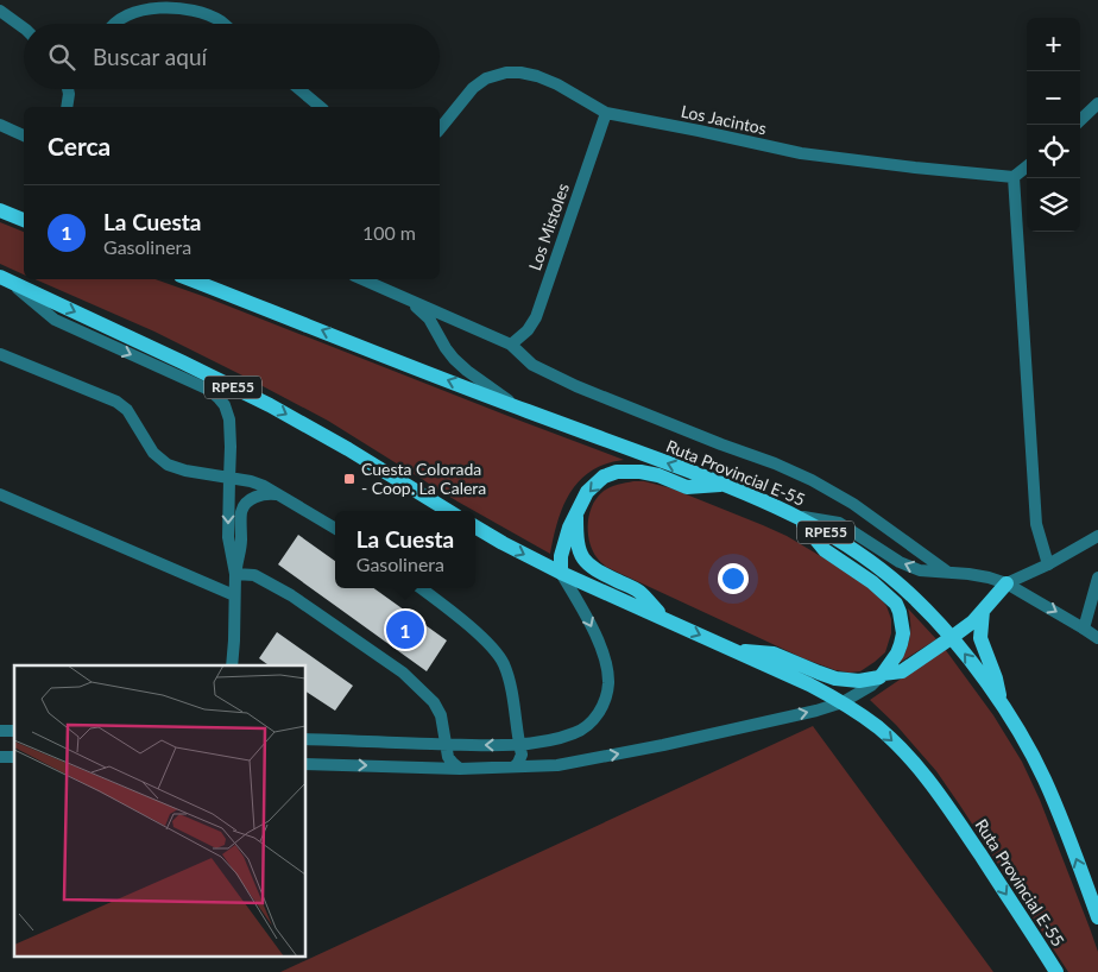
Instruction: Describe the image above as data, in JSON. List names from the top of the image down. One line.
{"streets":{"main road":["RPE55","Ruta Provincial E-55"],"street":["Los Jacintos","Los Mistoles"]},"crossings":[["Los Jacintos","Los Mistoles"],["RPE55","Ruta Provincial E-55"]],"places":{"transit":["Cuesta Colorada - Coop. La Calera"]},"page":{"map_buttons":["+","−"],"search":"Buscar aquí","heading":"Cerca","list":[{"mark":"1","name":"La Cuesta","note":"Gasolinera","value":"100 m"}],"popup":["La Cuesta","Gasolinera"],"pins":"1"}}
